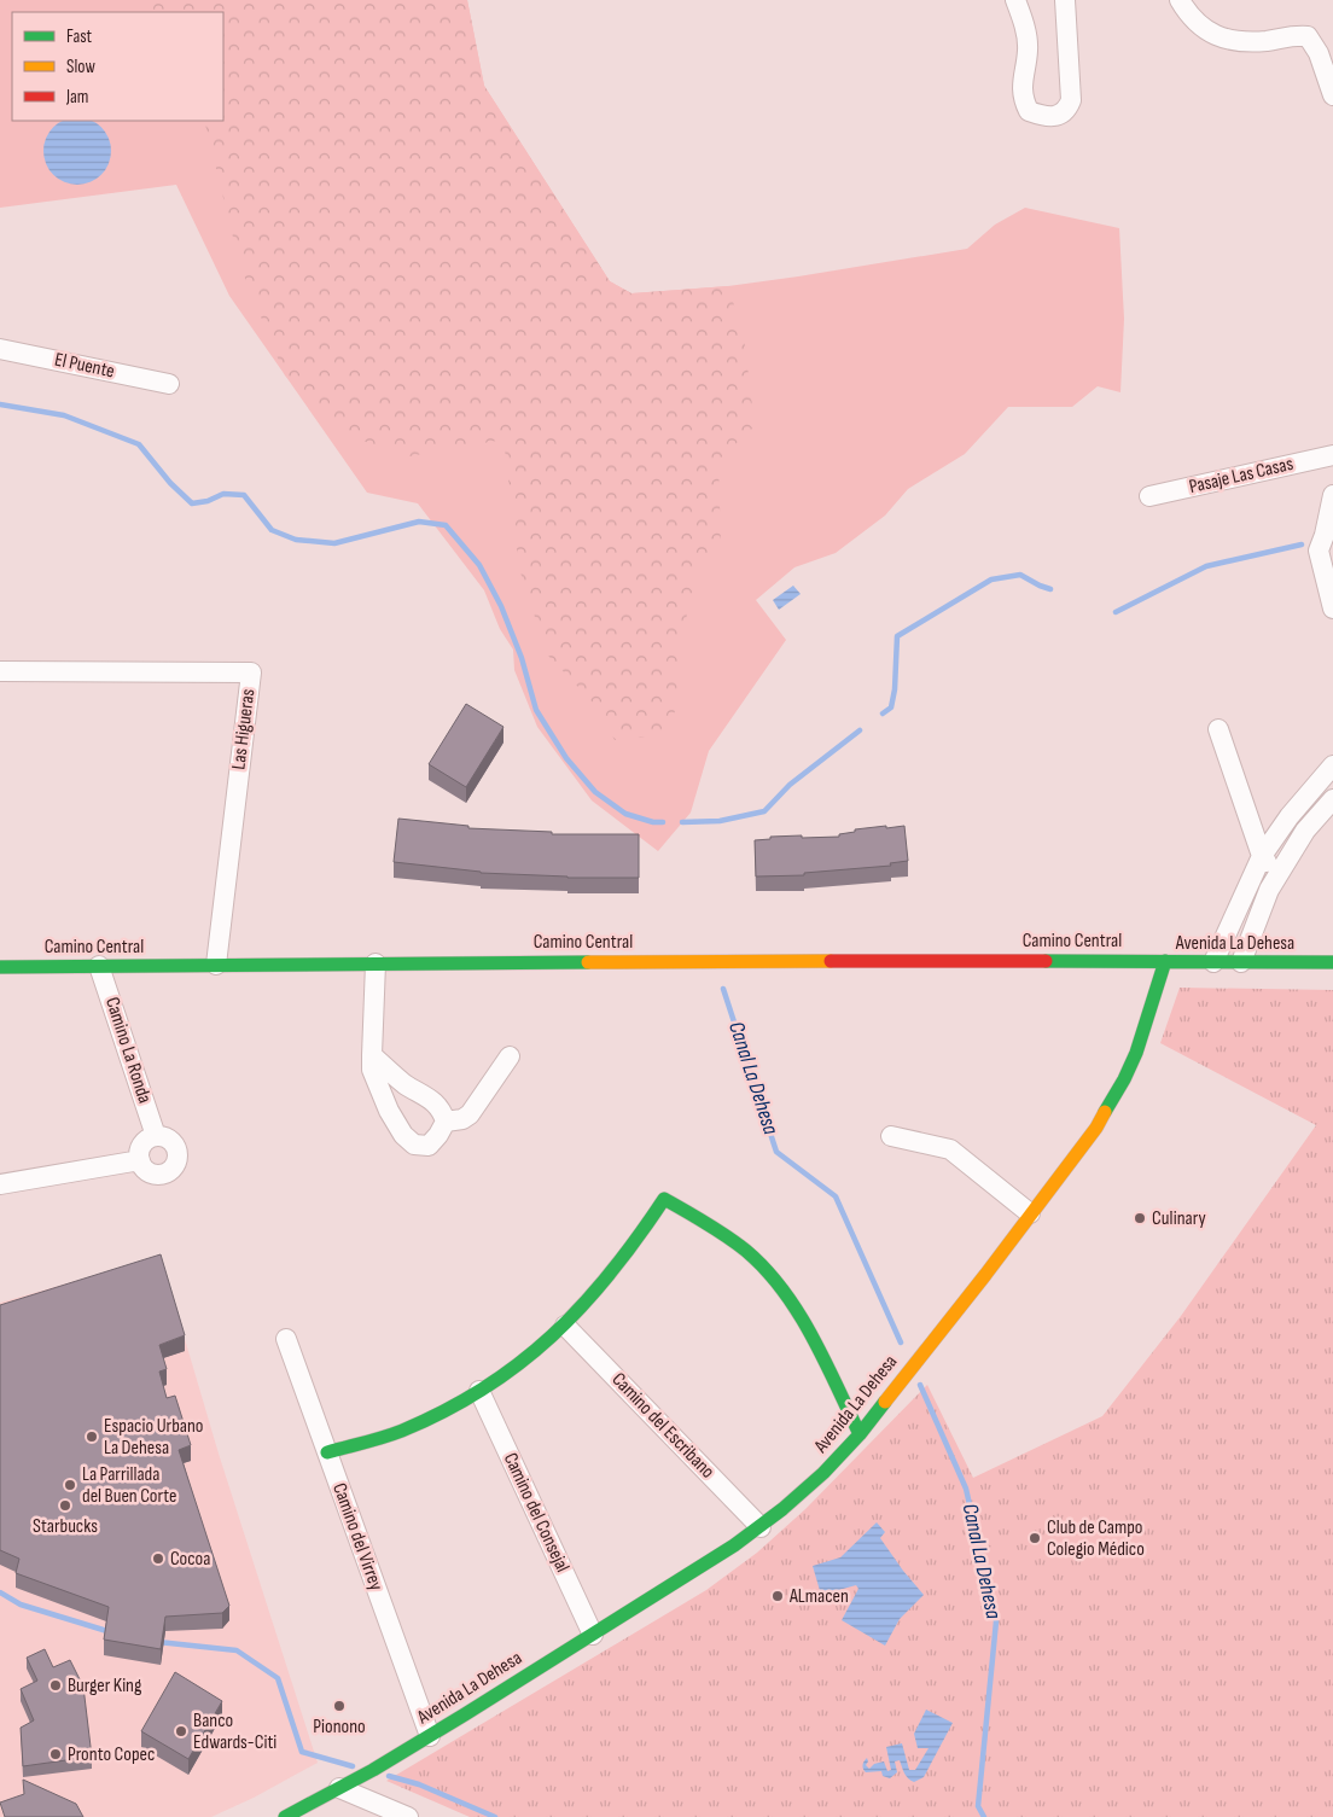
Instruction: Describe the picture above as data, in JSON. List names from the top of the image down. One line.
{"streets":{"main road":["Camino Central","Avenida La Dehesa"],"street":["El Puente","Pasaje Las Casas","Las Higueras","Camino La Ronda","Camino del Escribano","Camino del Consejal","Camino del Virrey"]},"crossings":[["Las Higueras","Camino Central"],["Camino Central","Avenida La Dehesa"],["Camino Central","Camino La Ronda"],["Avenida La Dehesa","Camino del Escribano"],["Avenida La Dehesa","Camino del Consejal"],["Avenida La Dehesa","Camino del Virrey"]],"water":["Canal La Dehesa"],"places":["Culinary","Espacio Urbano La Dehesa","La Parrillada del Buen Corte","Starbucks","Club de Campo Colegio Médico","Cocoa","ALmacen","Burger King","Pionono","Banco Edwards-Citi","Pronto Copec"],"legend":["Fast","Slow","Jam"]}
